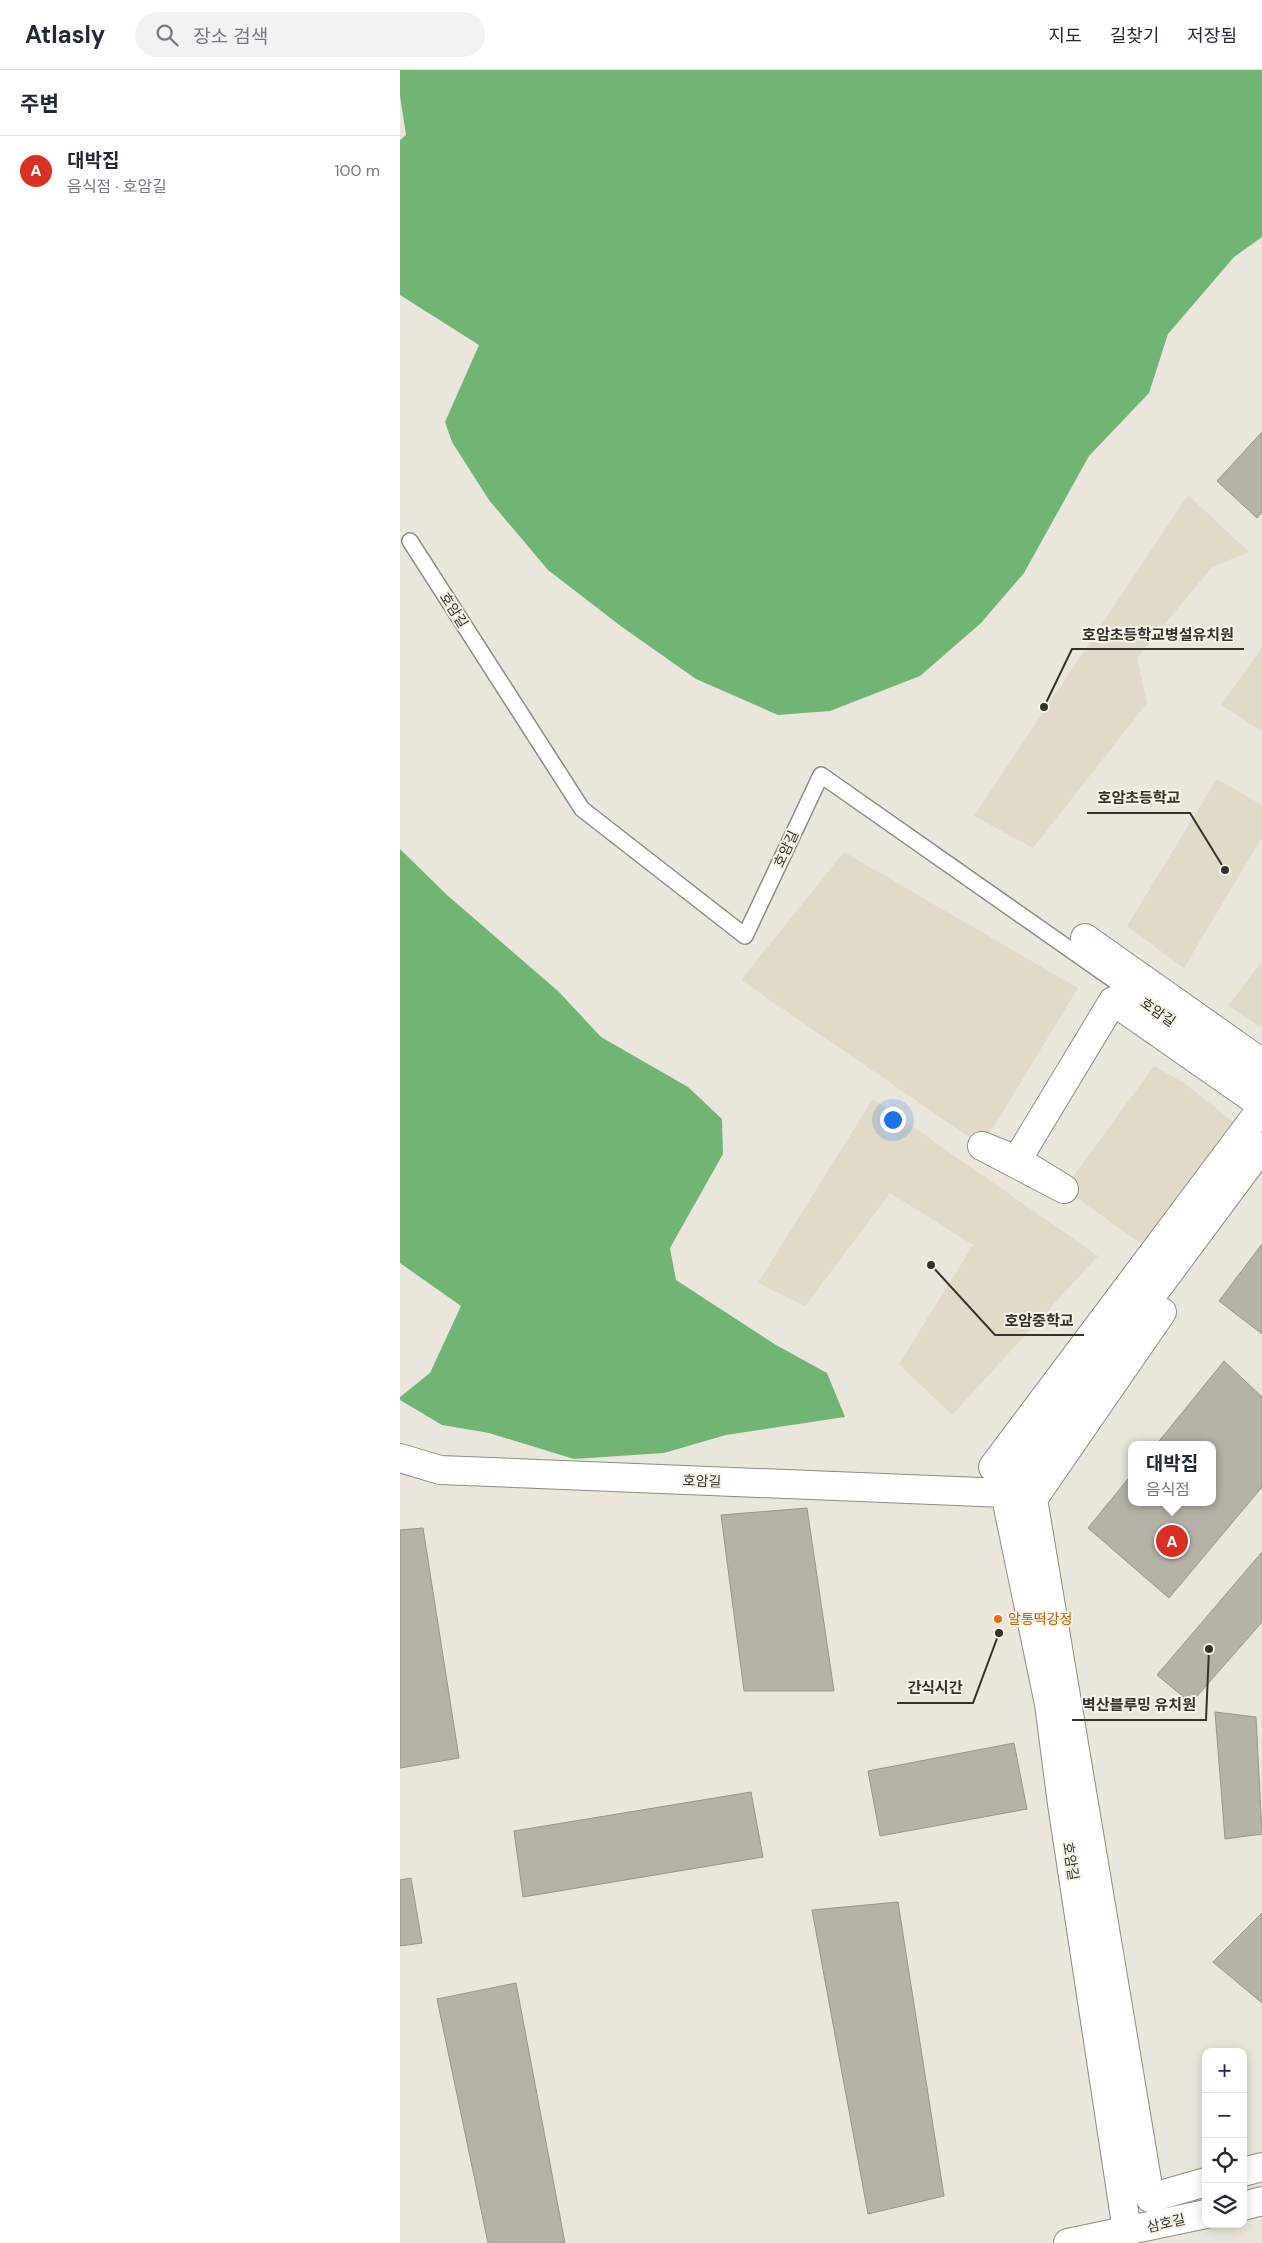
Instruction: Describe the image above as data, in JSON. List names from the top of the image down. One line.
{"streets":{"street":["호암길","삼호길"]},"crossings":[["호암길","삼호길"]],"places":["호암초등학교병설유치원","호암초등학교","호암중학교","알통떡강정","간식시간","벽산블루밍 유치원"],"page":{"header":"Atlasly","search":"장소 검색","nav":["지도","길찾기","저장됨"],"heading":"주변","list":[{"mark":"A","name":"대박집","note":"음식점 · 호암길","value":"100 m"}],"popup":["대박집","음식점"],"pins":"A","map_buttons":["+","−"]}}
